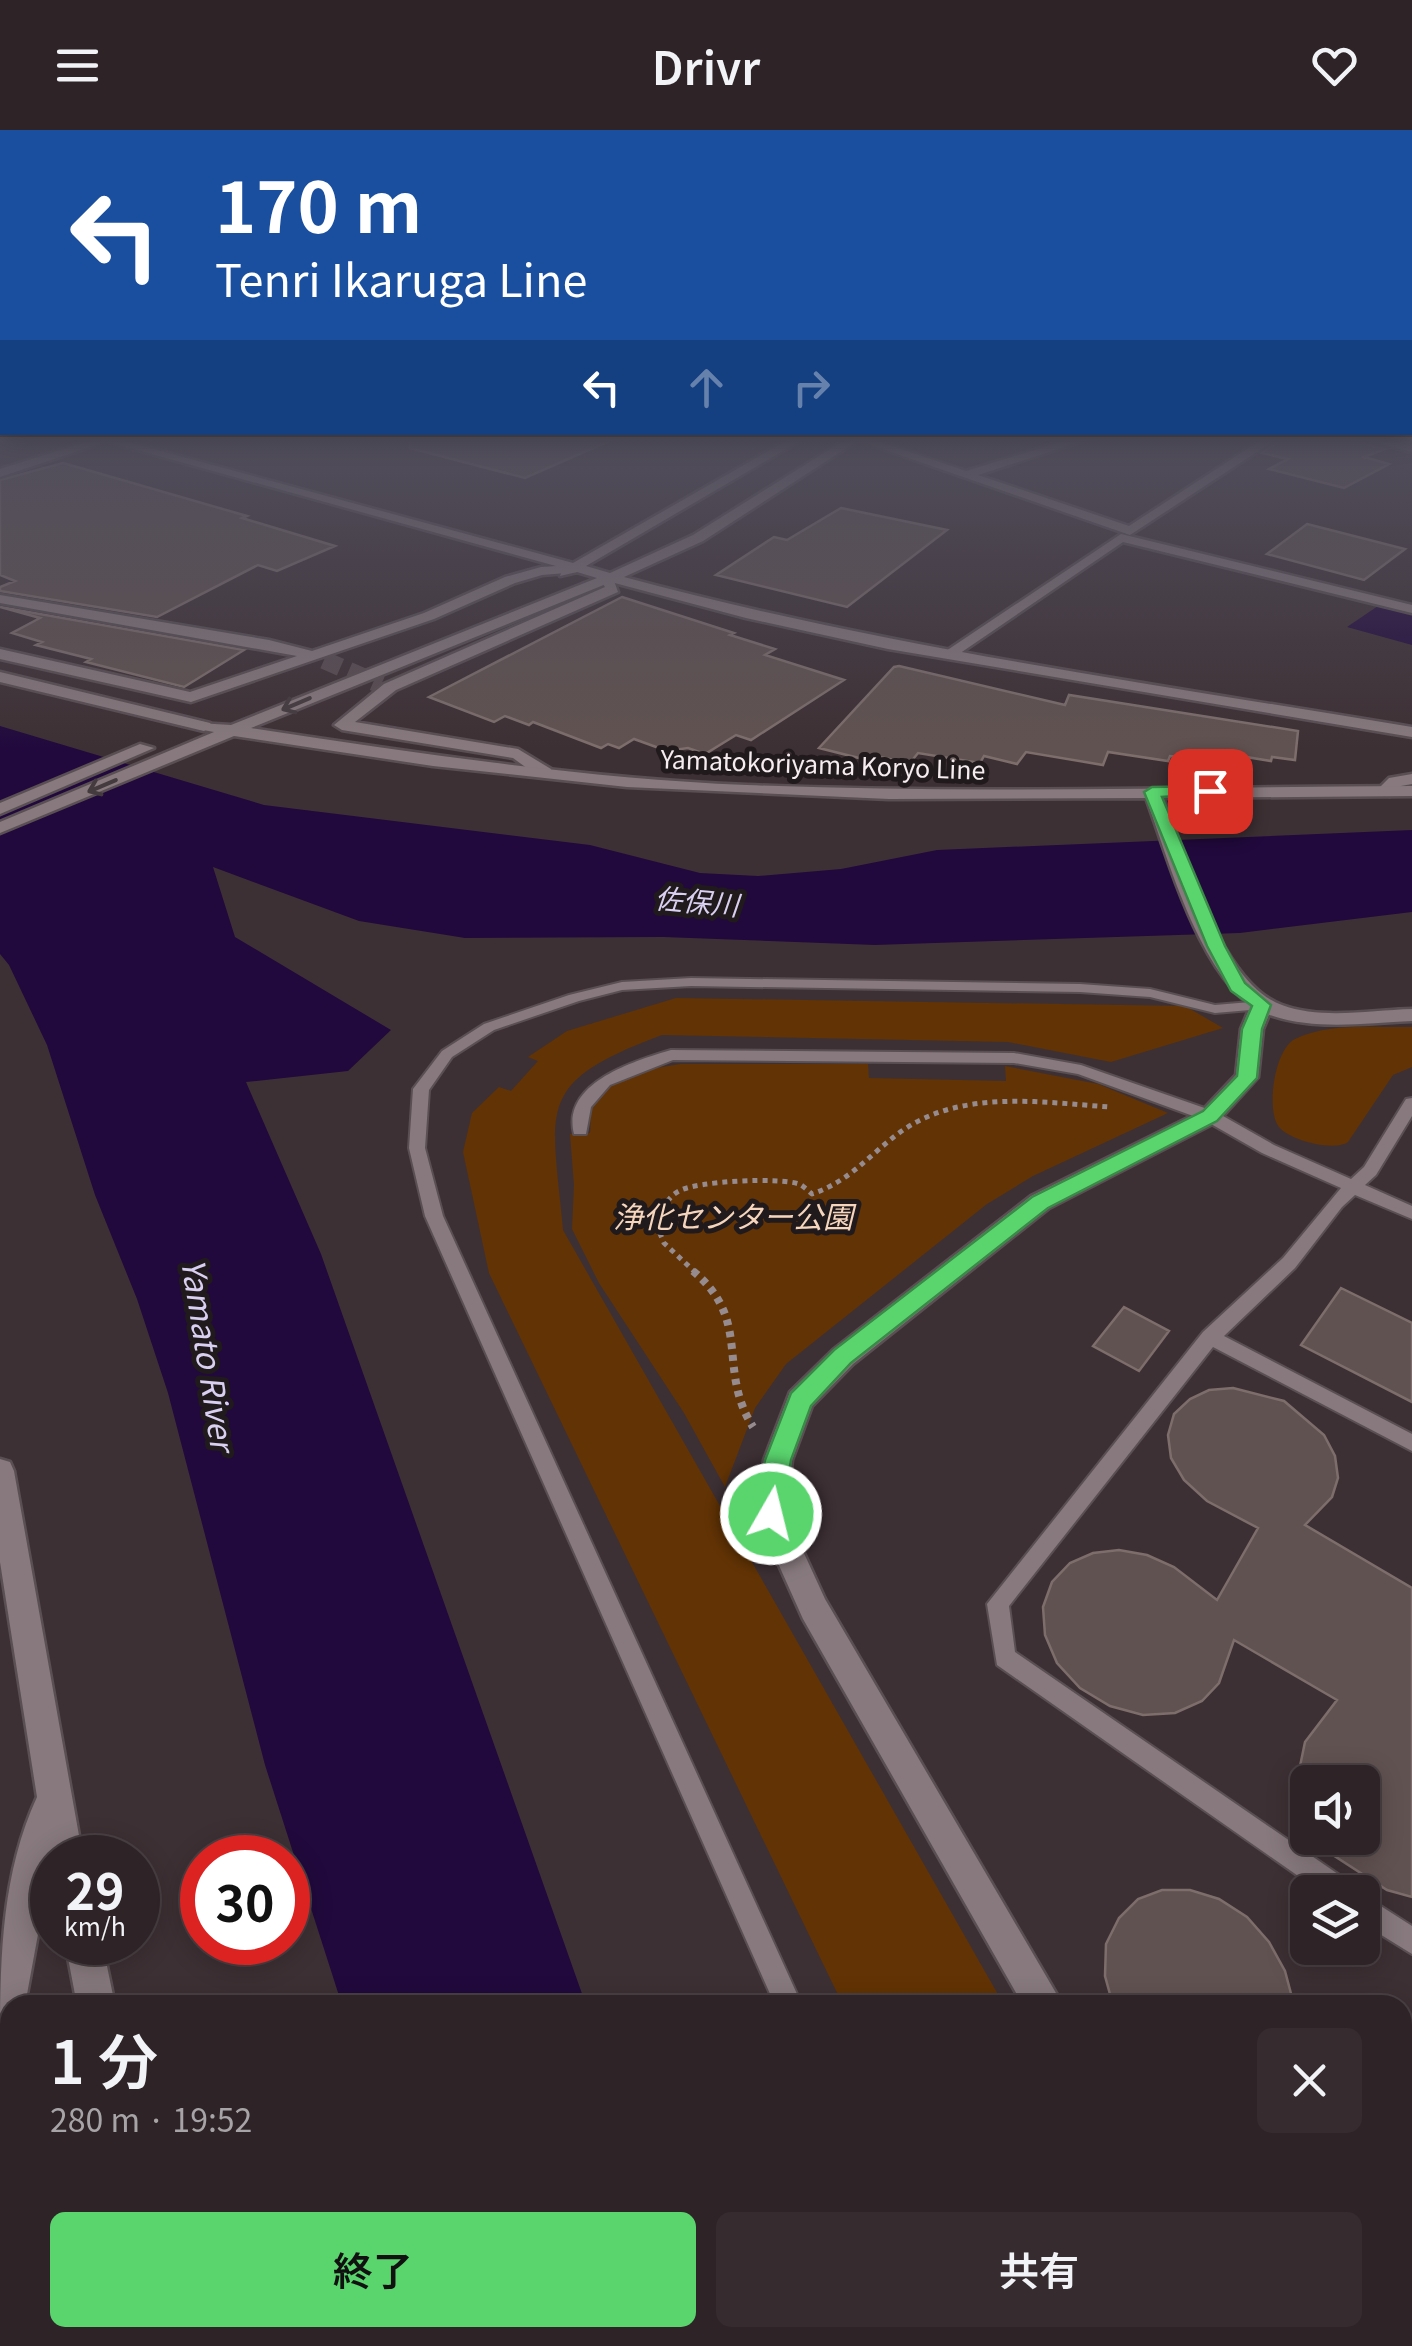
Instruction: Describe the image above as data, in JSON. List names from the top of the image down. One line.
{"streets":{"street":["Yamatokoriyama Koryo Line"]},"water":["佐保川","Yamato River"],"parks":["浄化センター公園"],"page":{"header":"Drivr","turn":["170 m","Tenri Ikaruga Line"],"speed":"29 km/h","limit":"30","heading":["1 分","280 m · 19:52"],"buttons":["終了","共有"]}}
